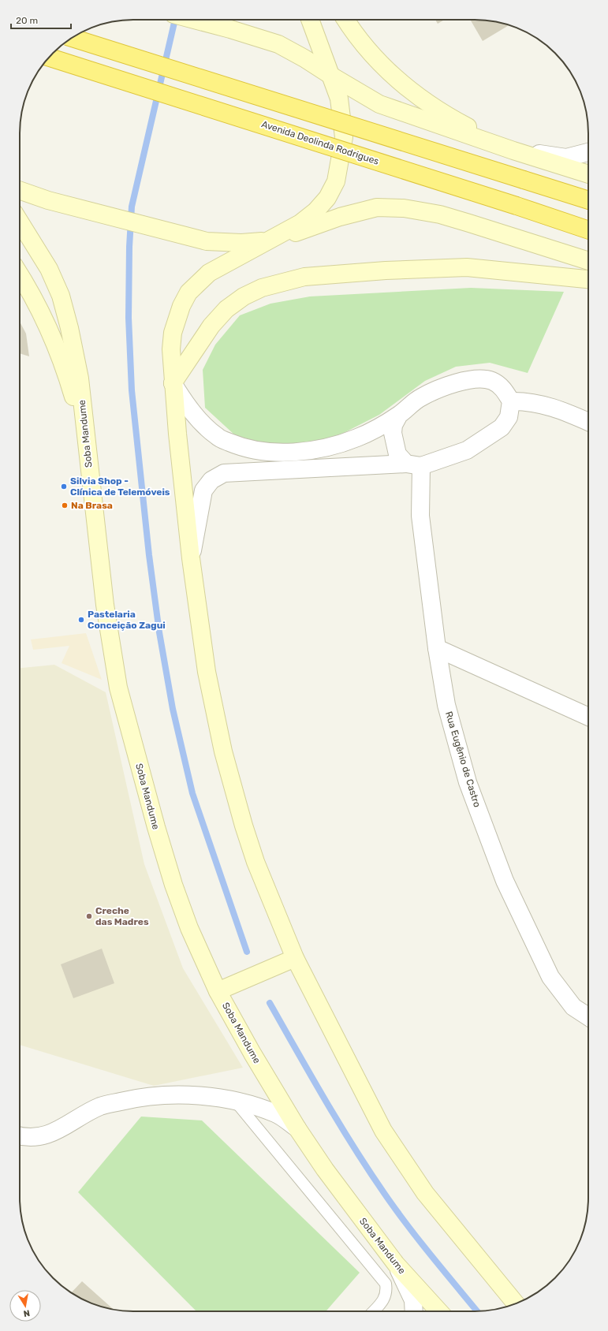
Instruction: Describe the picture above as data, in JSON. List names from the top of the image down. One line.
{"streets":{"highway":["Avenida Deolinda Rodrigues"],"main road":["Soba Mandume"],"street":["Rua Eugênio de Castro"]},"places":["Silvia Shop - Clínica de Telemóveis","Na Brasa","Pastelaria Conceição Zagui","Creche das Madres"],"scale_bar":"20 m","north":"bottom"}
